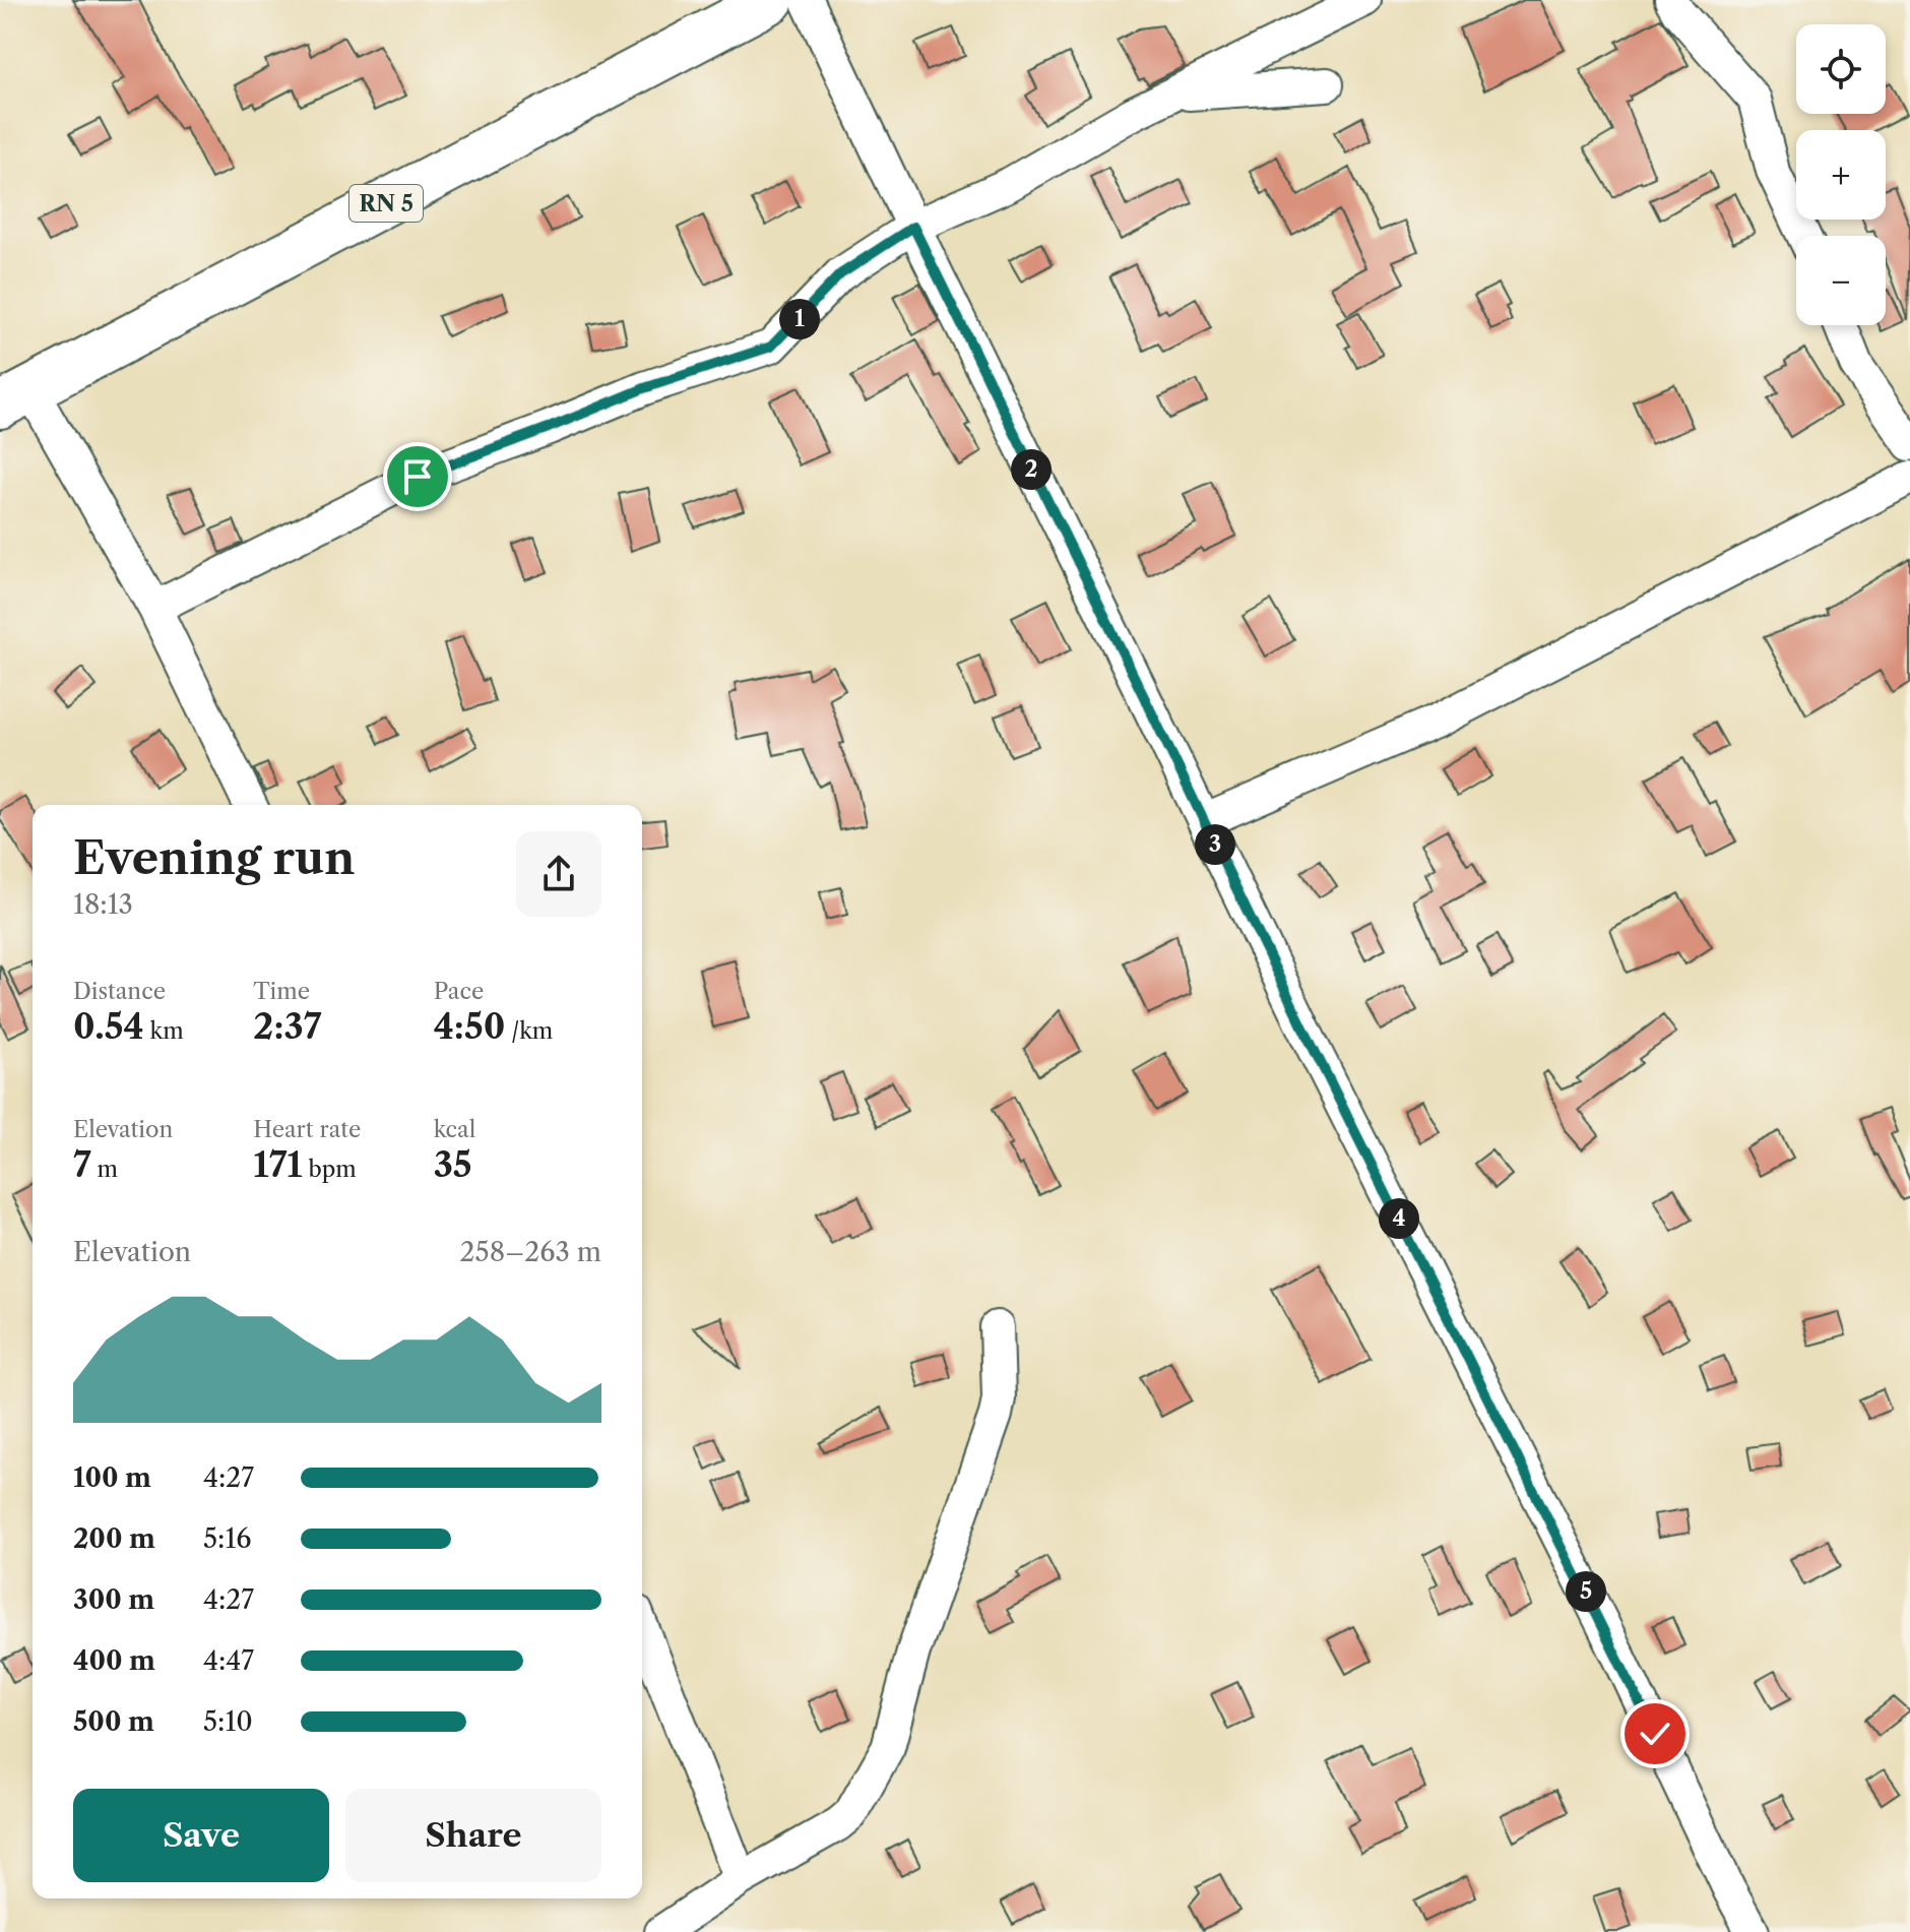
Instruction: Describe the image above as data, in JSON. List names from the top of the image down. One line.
{"streets":{"main road":["RN 5"]},"page":{"map_buttons":["+","−"],"pins":["1","2","3","4","5"],"heading":["Evening run","18:13"],"stats":[["Distance","0.54 km"],["Time","2:37"],["Pace","4:50 /km"],["Elevation","7 m"],["Heart rate","171 bpm"],["kcal","35"]],"chart":["Elevation","258–263 m"],"list":[{"name":"100 m","note":"4:27"},{"name":"200 m","note":"5:16"},{"name":"300 m","note":"4:27"},{"name":"400 m","note":"4:47"},{"name":"500 m","note":"5:10"}],"buttons":["Save","Share"]}}
